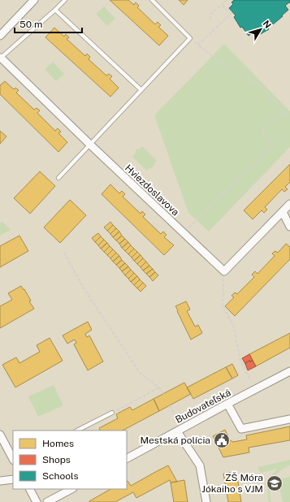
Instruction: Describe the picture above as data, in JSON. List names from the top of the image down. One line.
{"streets":{"street":["Hviezdoslavova","Budovateľská"]},"places":{"public building":["Mestská polícia"],"school or university":["ZŠ Móra Jókaiho s VJM"]},"legend":["Homes","Shops","Schools"],"scale_bar":"50 m","north":"top right"}
